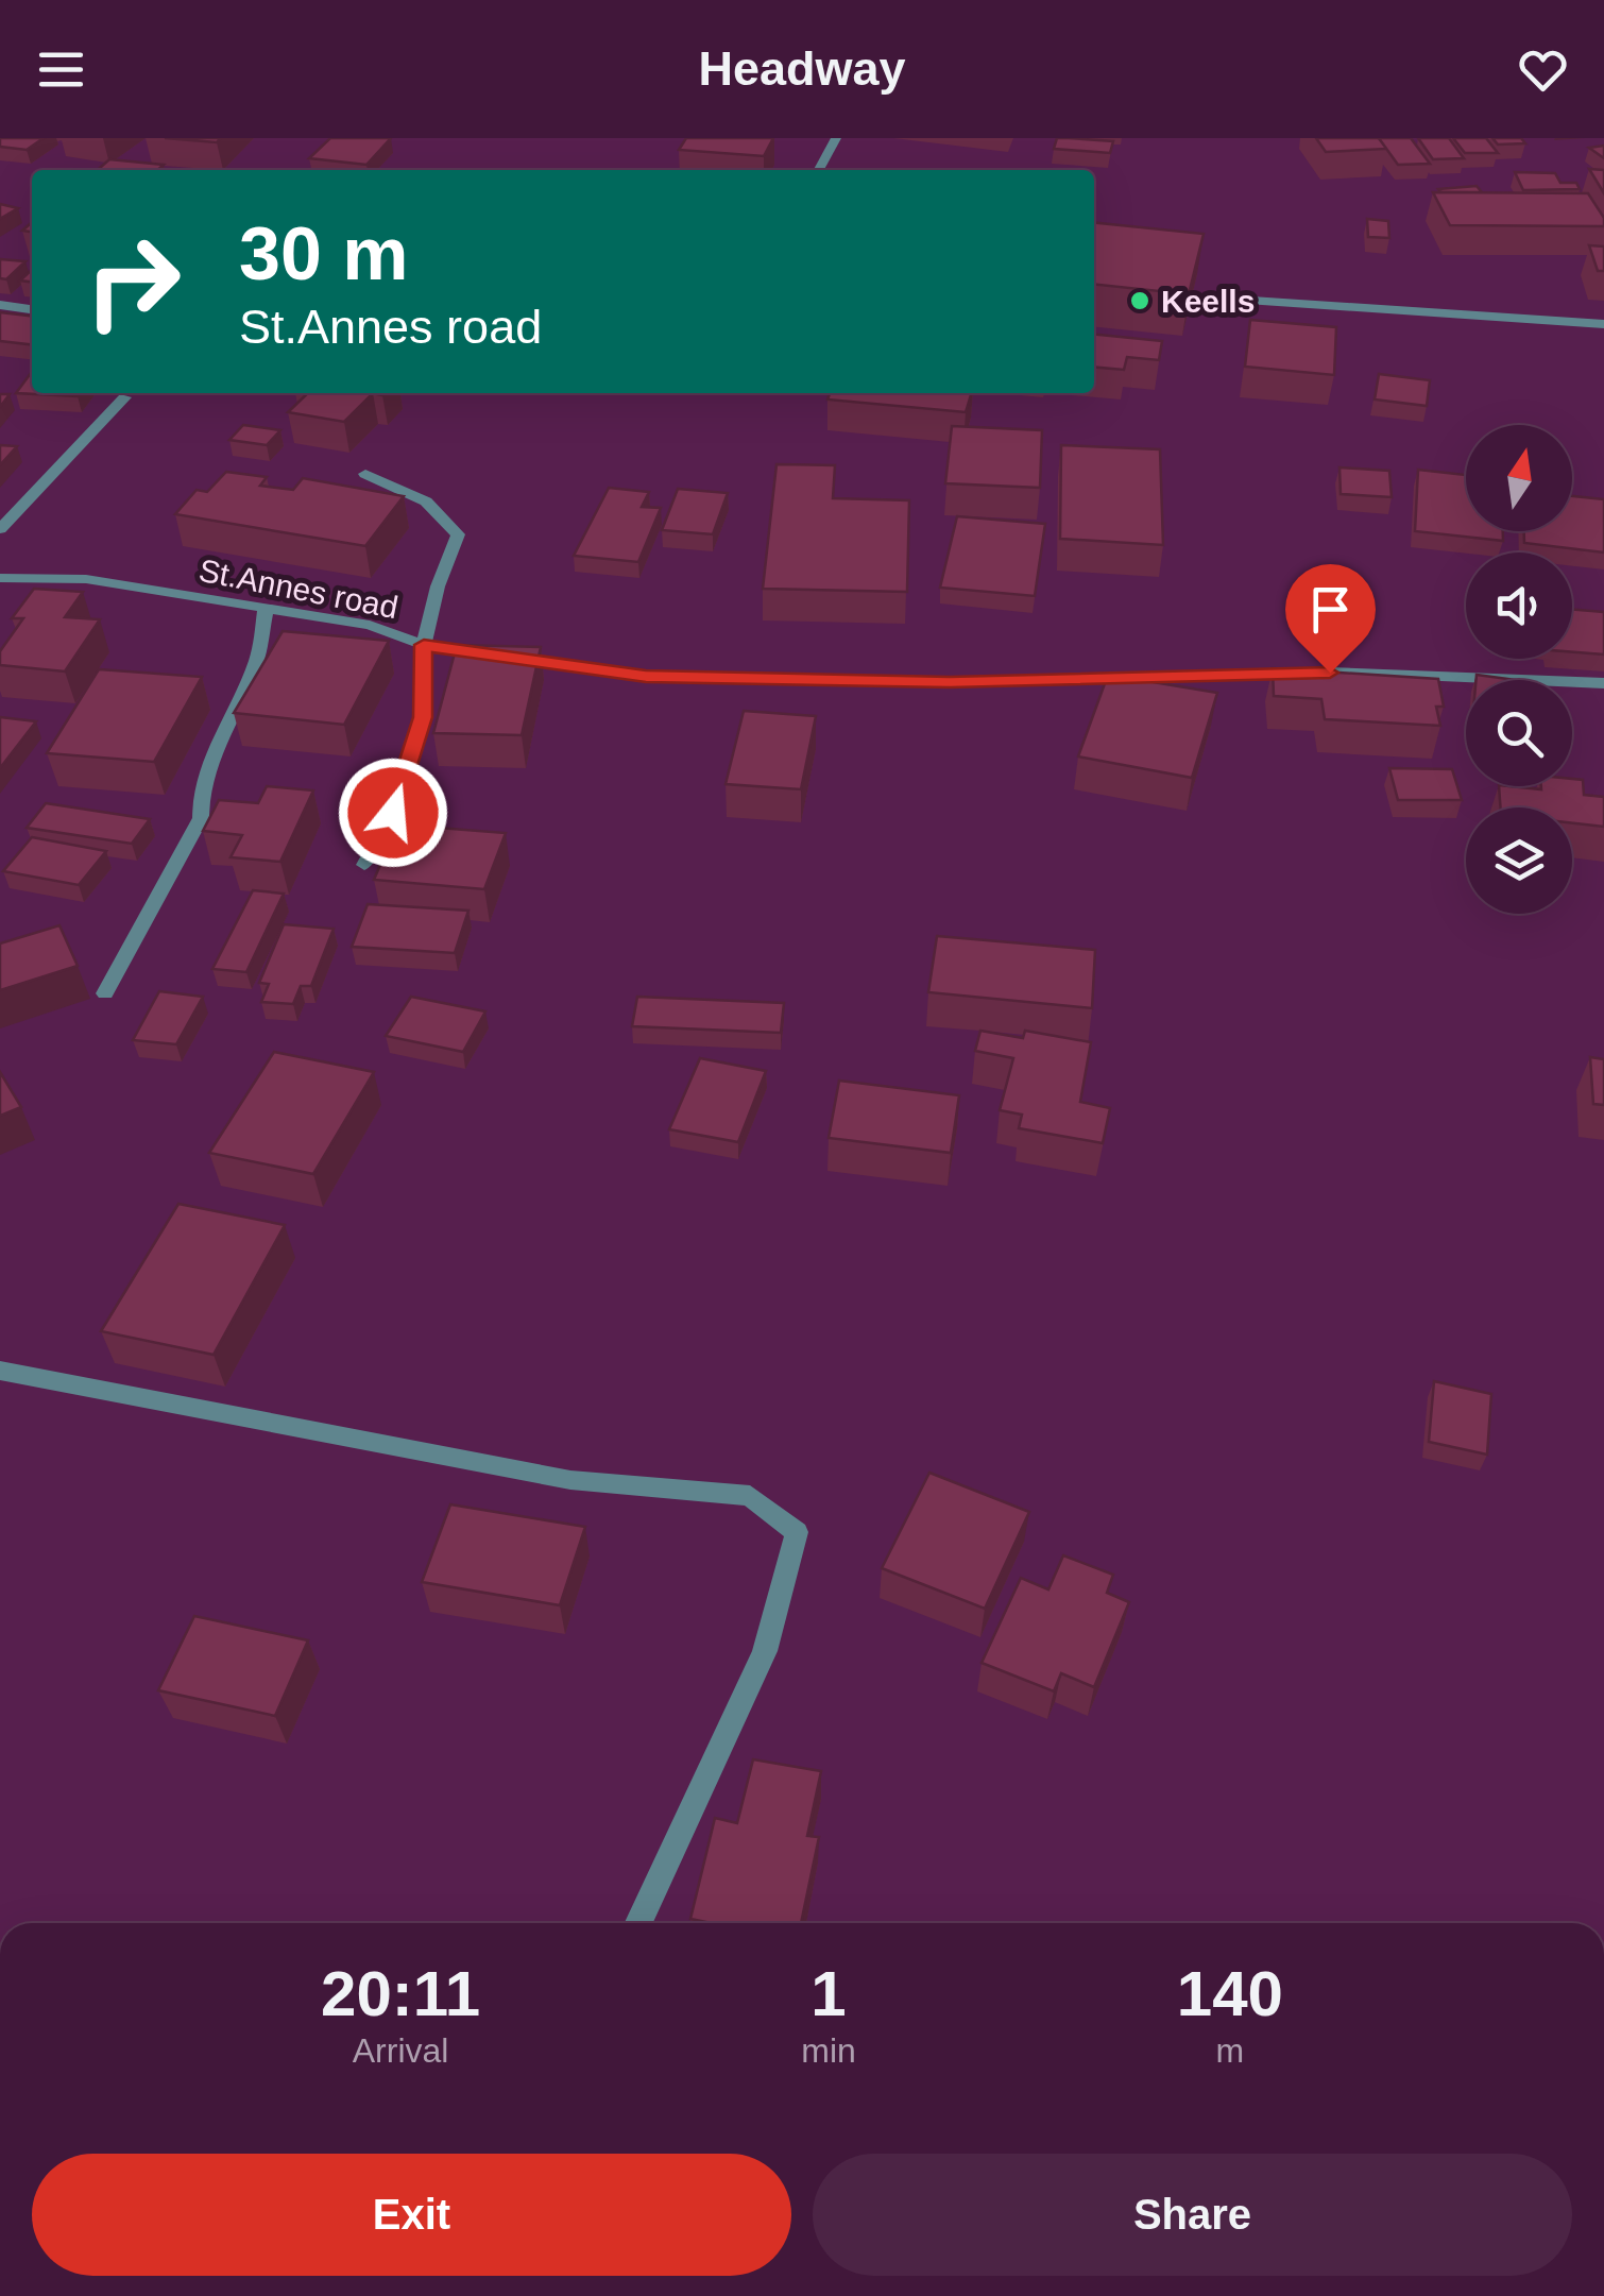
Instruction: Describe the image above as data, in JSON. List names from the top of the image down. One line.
{"streets":{"street":["St.Annes road"]},"places":["Keells"],"north":"top","page":{"header":"Headway","turn":["30 m","St.Annes road"],"eta":["20:11","Arrival","1","min","140","m"],"buttons":["Exit","Share"]}}
